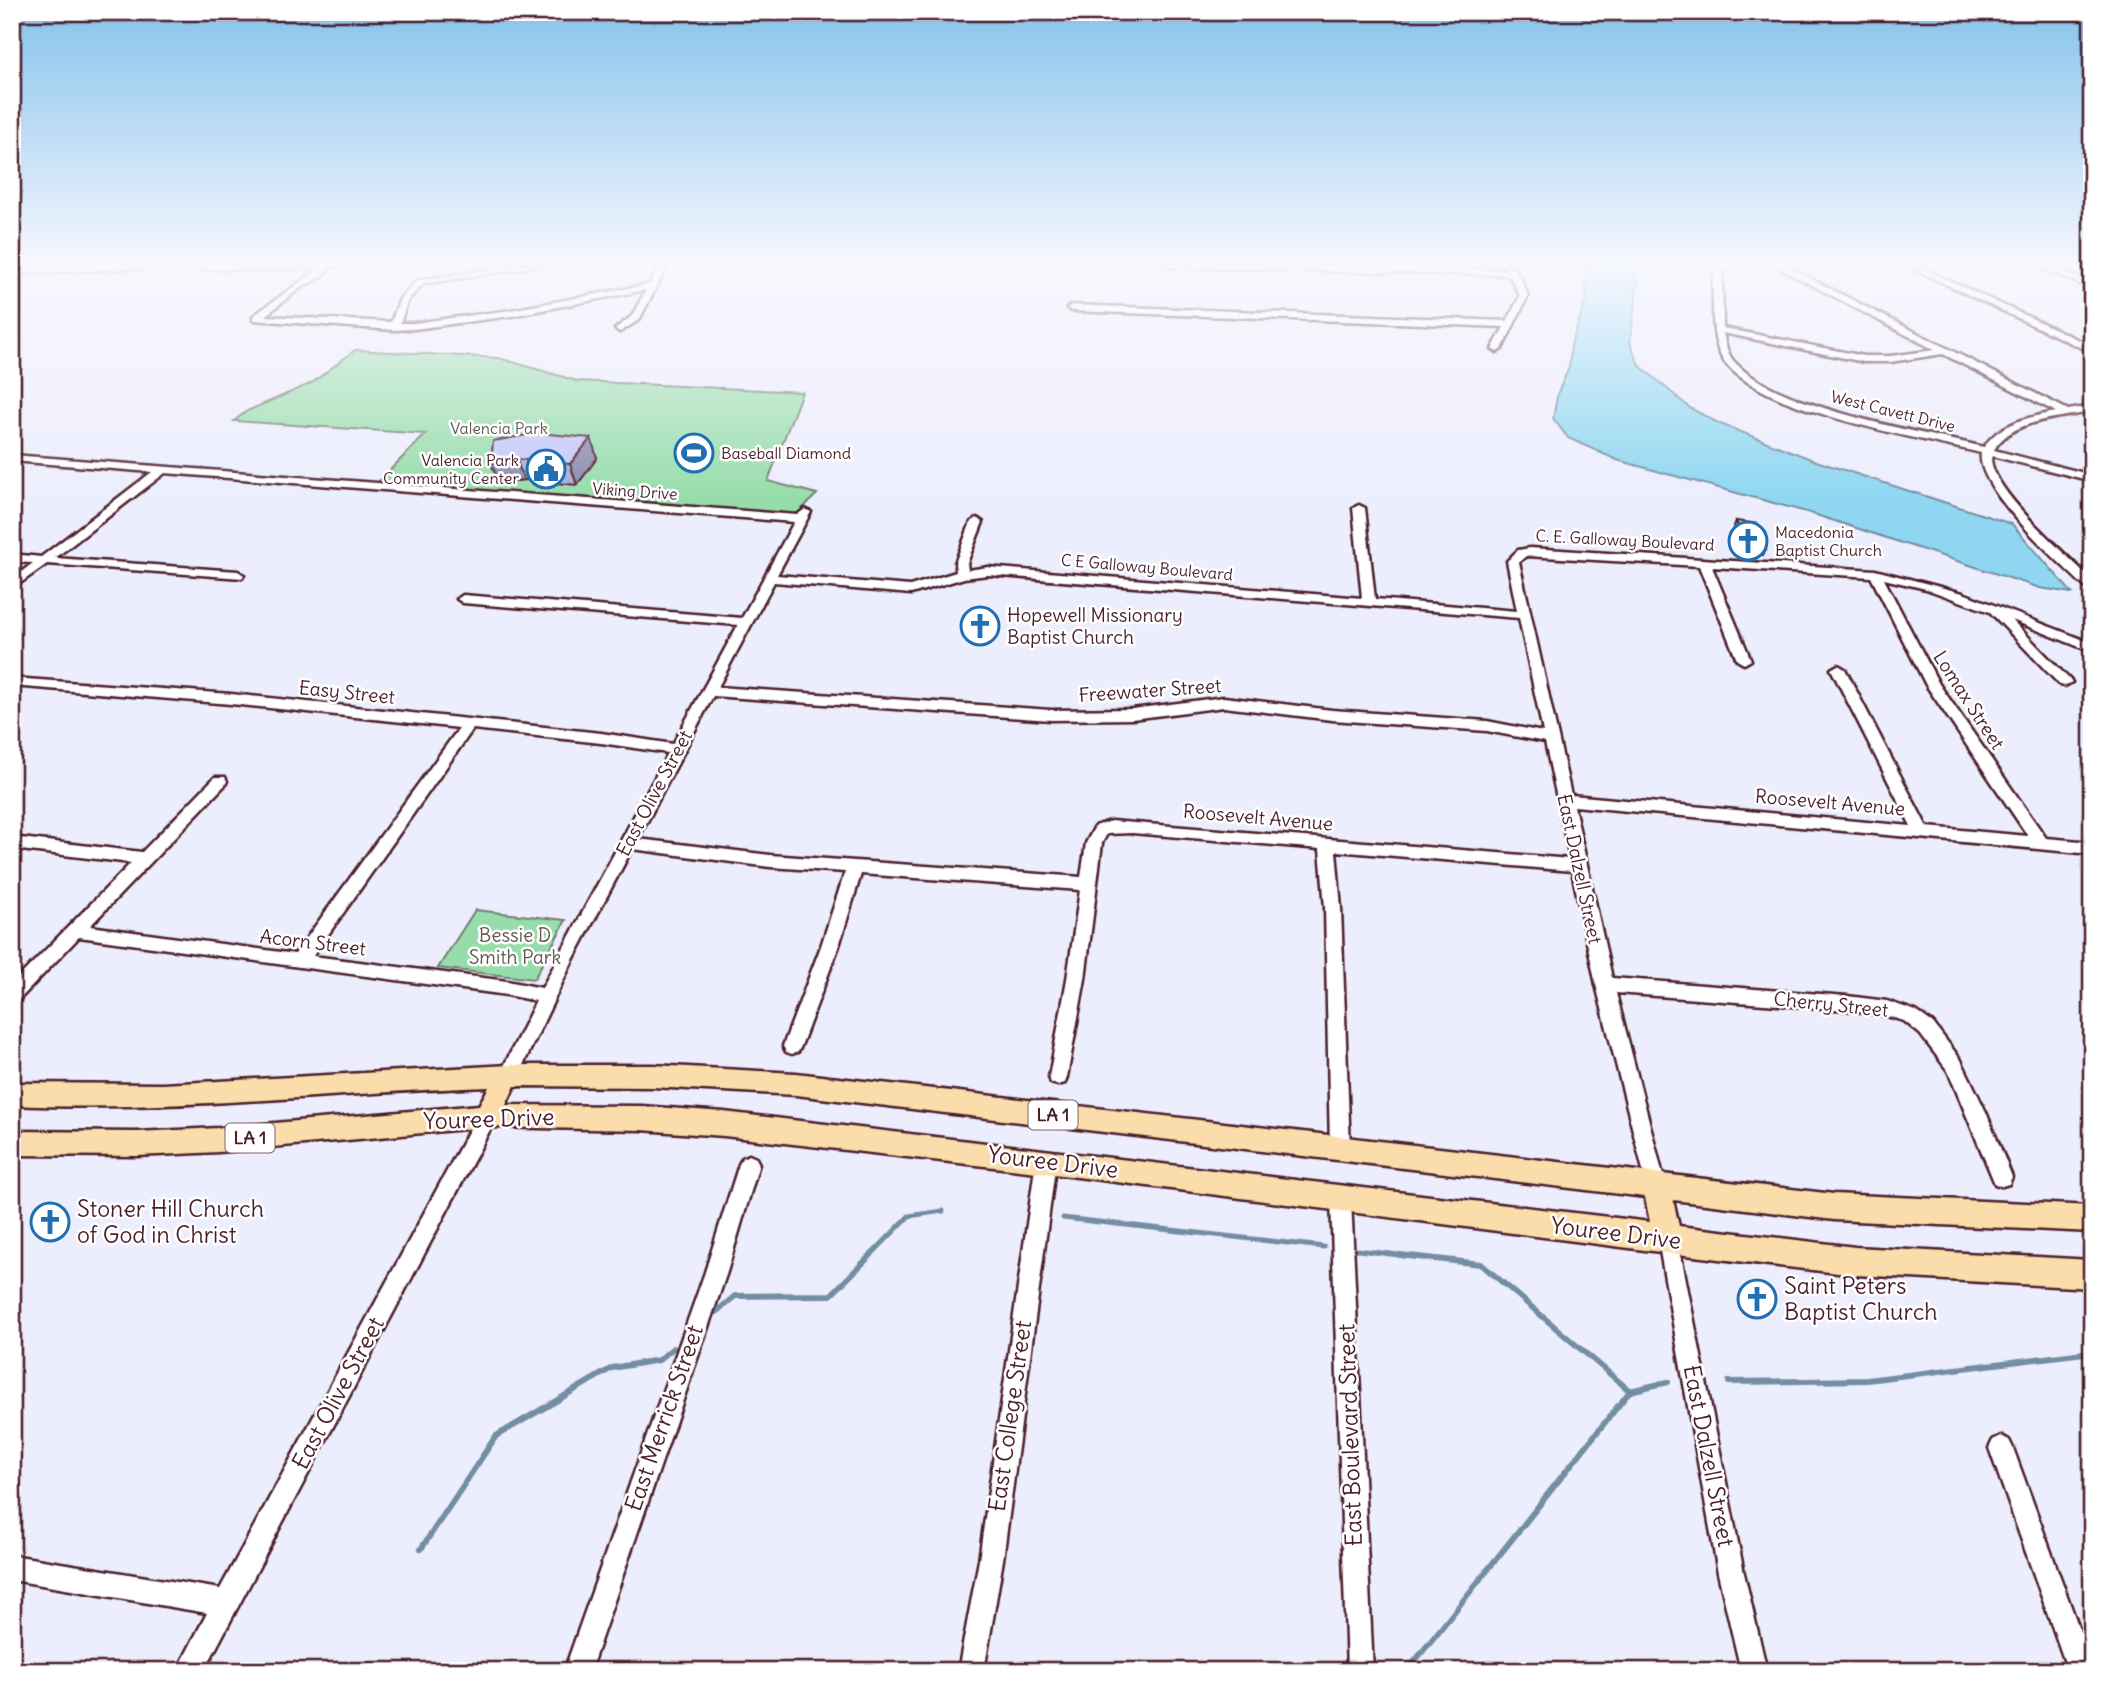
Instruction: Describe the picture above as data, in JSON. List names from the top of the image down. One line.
{"streets":{"main road":["LA 1","Youree Drive"],"street":["West Cavett Drive","Viking Drive","C. E. Galloway Boulevard","C E Galloway Boulevard","Freewater Street","Easy Street","Lomax Street","East Olive Street","Roosevelt Avenue","East Dalzell Street","Acorn Street","Cherry Street","East College Street","East Merrick Street","East Boulevard Street"]},"crossings":[["Viking Drive","East Olive Street"],["C. E. Galloway Boulevard","Lomax Street"],["C. E. Galloway Boulevard","East Dalzell Street"],["C E Galloway Boulevard","East Olive Street"],["C E Galloway Boulevard","East Dalzell Street"],["Freewater Street","East Olive Street"],["Freewater Street","East Dalzell Street"],["Easy Street","East Olive Street"],["Lomax Street","Roosevelt Avenue"],["East Olive Street","Acorn Street"],["East Olive Street","Youree Drive"],["Roosevelt Avenue","East Dalzell Street"],["East Dalzell Street","Cherry Street"],["East Dalzell Street","Youree Drive"],["Youree Drive","East College Street"],["Youree Drive","East Boulevard Street"]],"parks":["Valencia Park","Bessie D Smith Park"],"places":{"sports":["Baseball Diamond"],"public building":["Valencia Park Community Center"],"church":["Macedonia Baptist Church","Hopewell Missionary Baptist Church","Stoner Hill Church of God in Christ","Saint Peters Baptist Church"]}}
